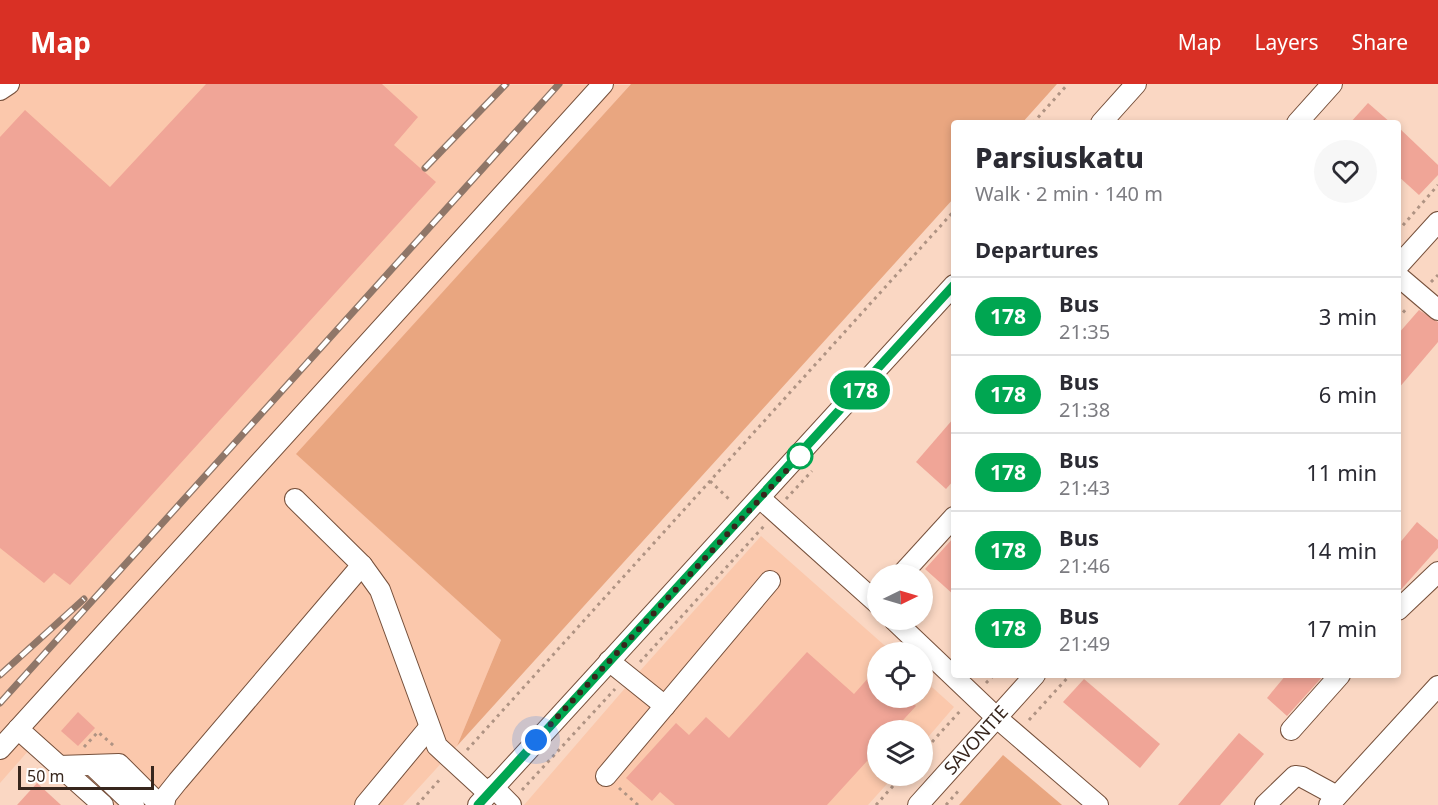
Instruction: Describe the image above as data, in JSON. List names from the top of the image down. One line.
{"streets":{"street":["SAVONTIE"]},"lines":["bus line 178"],"scale_bar":"50 m","north":"right","page":{"header":"Map","nav":["Map","Layers","Share"],"on_map":"178","heading":[["Parsiuskatu","Walk · 2 min · 140 m"],"Departures"],"list":[{"mark":"178","name":"Bus","note":"21:35","value":"3 min"},{"mark":"178","name":"Bus","note":"21:38","value":"6 min"},{"mark":"178","name":"Bus","note":"21:43","value":"11 min"},{"mark":"178","name":"Bus","note":"21:46","value":"14 min"},{"mark":"178","name":"Bus","note":"21:49","value":"17 min"}],"scale":"50 m"}}
